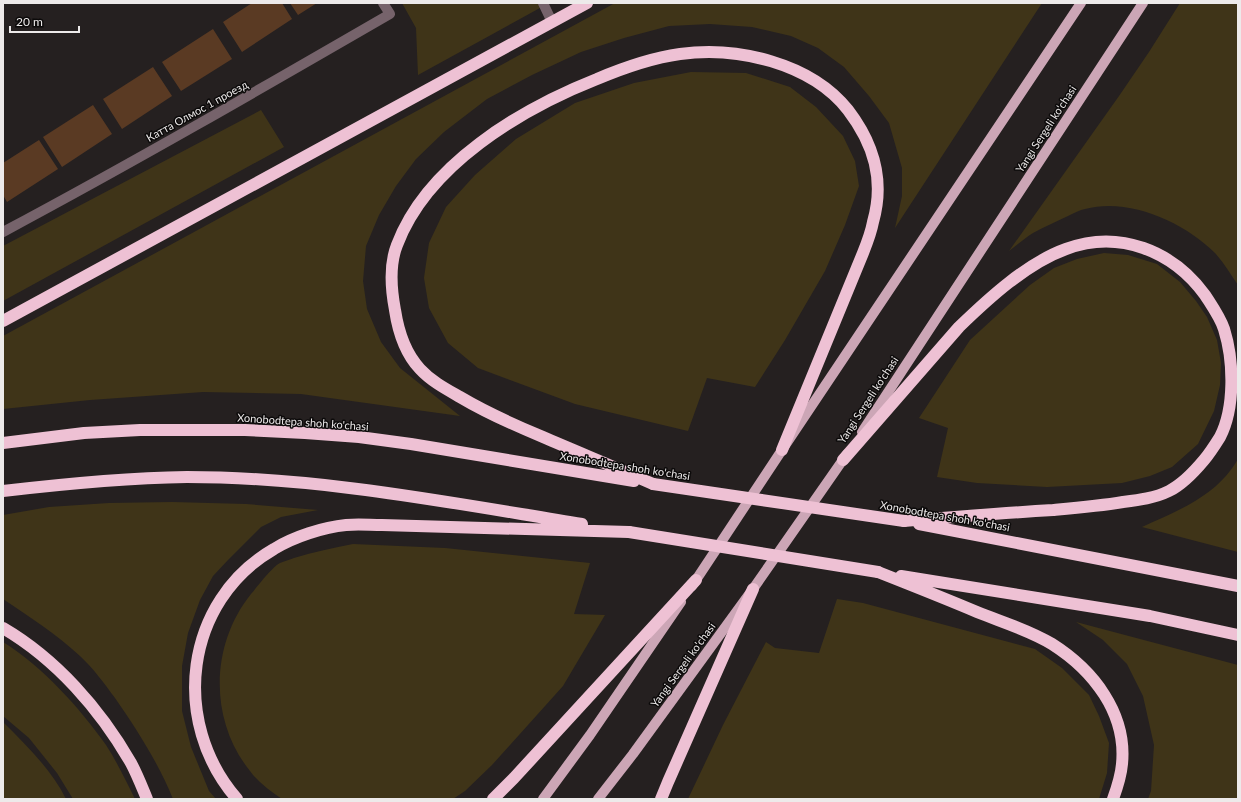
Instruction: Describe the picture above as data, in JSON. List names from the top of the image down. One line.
{"streets":{"highway":["Xonobodtepa shoh ko'chasi"],"main road":["Yangi Sergeli ko'chasi"],"street":["Катта Олмос 1 проезд"]},"scale_bar":"20 m"}
